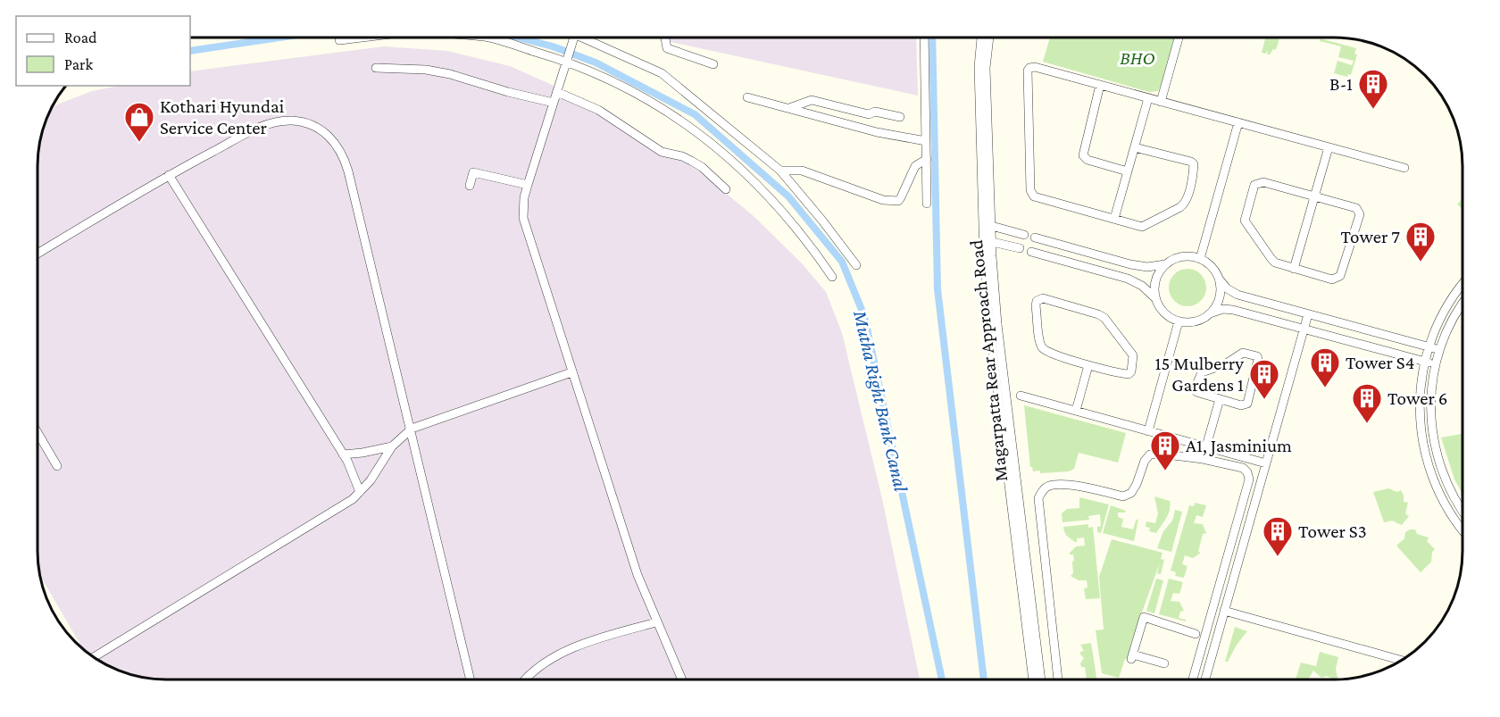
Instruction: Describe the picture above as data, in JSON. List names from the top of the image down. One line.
{"streets":{"street":["Magarpatta Rear Approach Road"]},"water":["Mutha Right Bank Canal"],"parks":["BHO"],"places":{"building":["B-1","Tower 7","Tower S4","15 Mulberry Gardens 1","Tower 6","A1, Jasminium","Tower S3"],"shop":["Kothari Hyundai Service Center"]},"legend":["Road","Park"]}
